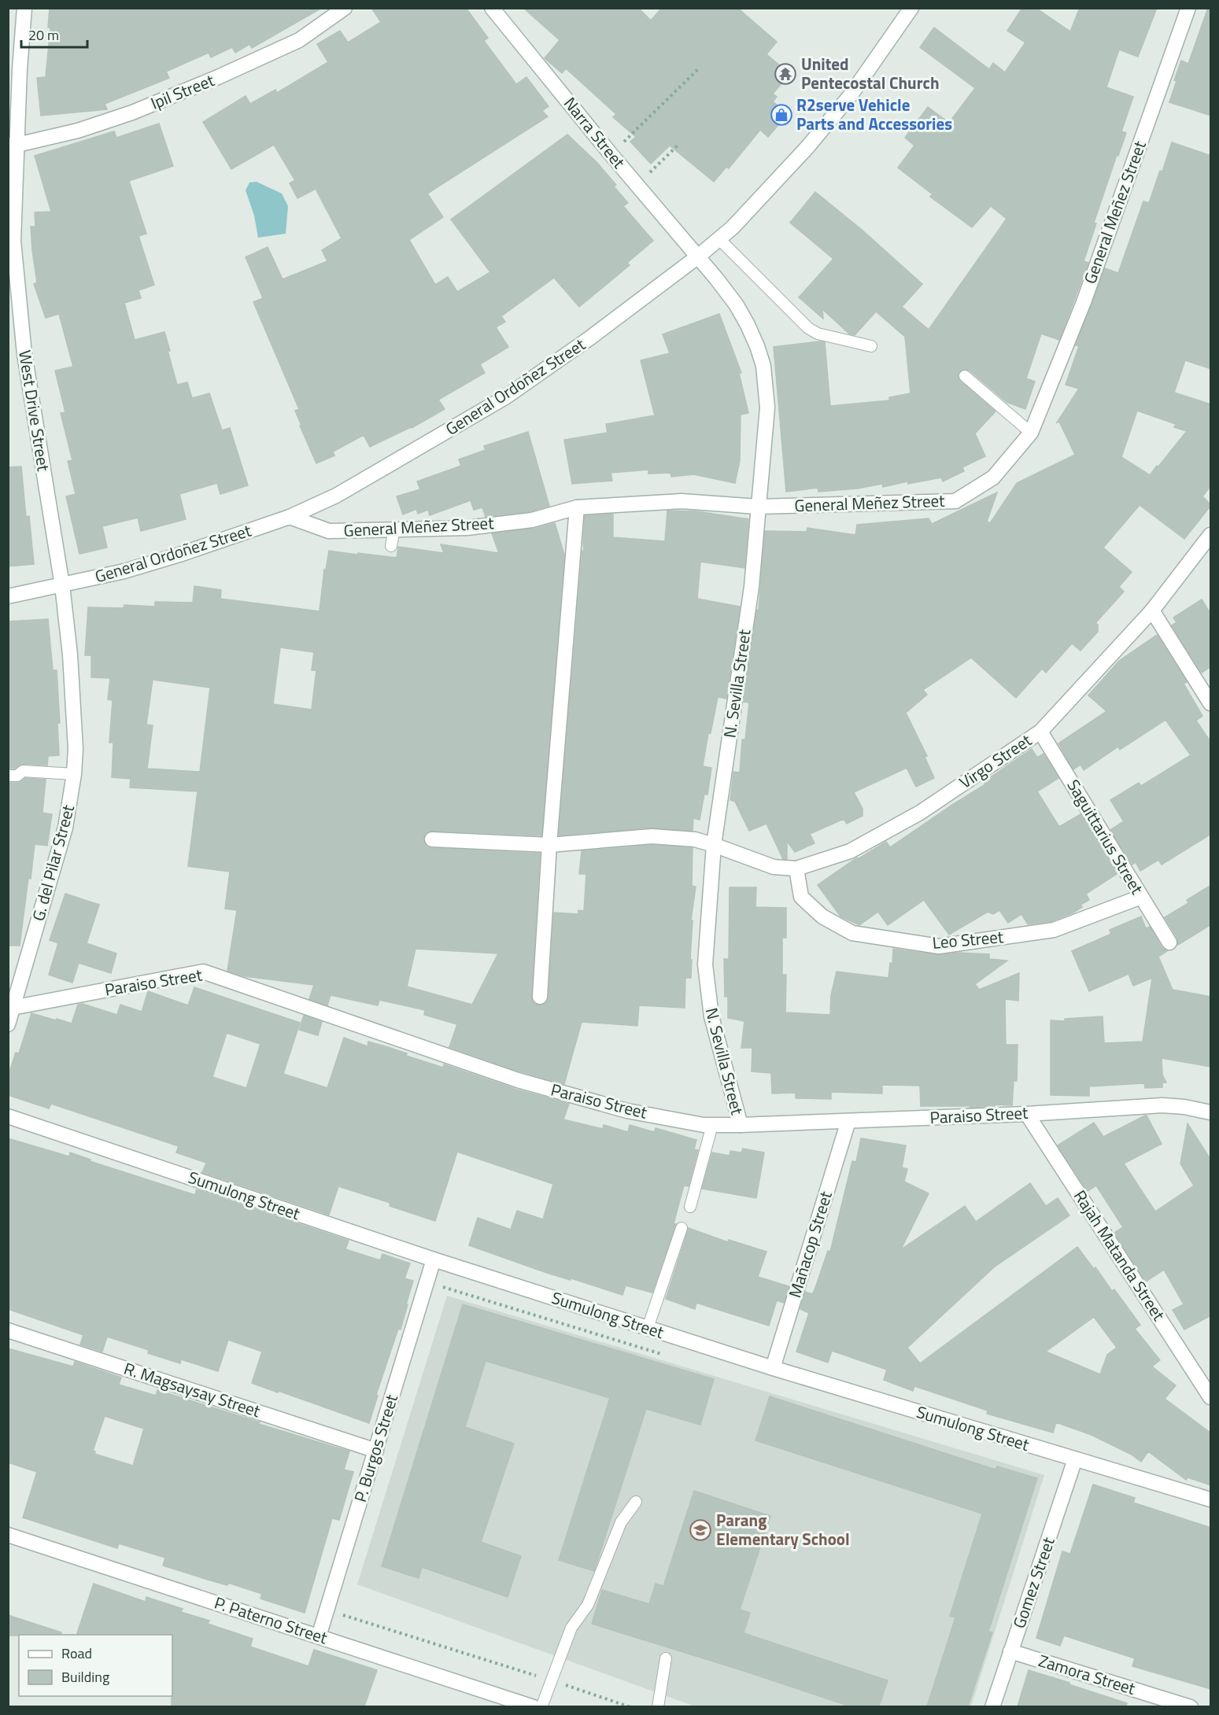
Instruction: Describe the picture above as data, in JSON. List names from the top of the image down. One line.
{"streets":{"street":["Ipil Street","Narra Street","General Meñez Street","General Ordoñez Street","West Drive Street","N. Sevilla Street","Virgo Street","Saguittarius Street","G. del Pilar Street","Leo Street","Paraiso Street","Sumulong Street","Mañacop Street","Rajah Matanda Street","R. Magsaysay Street","P. Burgos Street","Gomez Street","P. Paterno Street","Zamora Street"]},"crossings":[["Ipil Street","West Drive Street"],["Narra Street","General Ordoñez Street"],["Narra Street","N. Sevilla Street"],["General Meñez Street","General Ordoñez Street"],["General Meñez Street","N. Sevilla Street"],["General Ordoñez Street","West Drive Street"],["General Ordoñez Street","N. Sevilla Street"],["General Ordoñez Street","G. del Pilar Street"],["West Drive Street","G. del Pilar Street"],["N. Sevilla Street","Virgo Street"],["N. Sevilla Street","Paraiso Street"],["Virgo Street","Saguittarius Street"],["Virgo Street","Leo Street"],["Saguittarius Street","Leo Street"],["G. del Pilar Street","Paraiso Street"],["Paraiso Street","Mañacop Street"],["Paraiso Street","Rajah Matanda Street"],["Sumulong Street","Mañacop Street"],["Sumulong Street","P. Burgos Street"],["Sumulong Street","Gomez Street"],["R. Magsaysay Street","P. Burgos Street"],["P. Burgos Street","P. Paterno Street"],["Gomez Street","Zamora Street"]],"places":{"temple":["United Pentecostal Church"],"shop":["R2serve Vehicle Parts and Accessories"],"school or university":["Parang Elementary School"]},"legend":["Road","Building"],"scale_bar":"20 m"}
